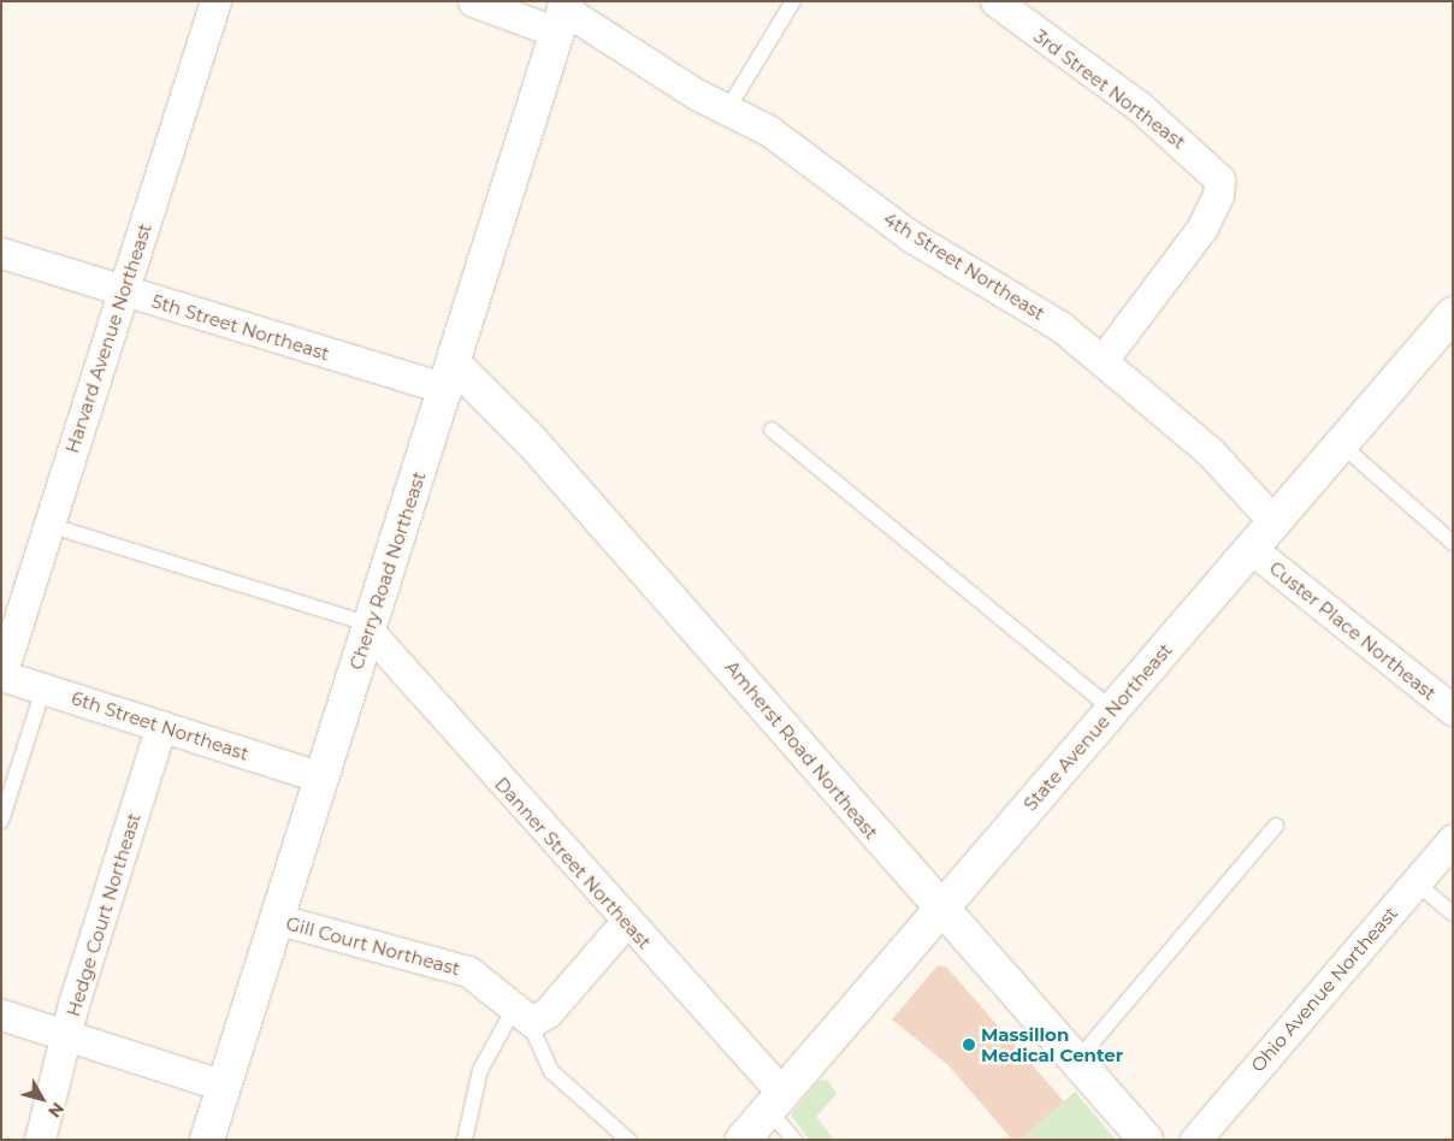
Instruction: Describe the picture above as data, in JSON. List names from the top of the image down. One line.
{"streets":{"street":["3rd Street Northeast","4th Street Northeast","5th Street Northeast","Harvard Avenue Northeast","Cherry Road Northeast","Custer Place Northeast","6th Street Northeast","State Avenue Northeast","Amherst Road Northeast","Danner Street Northeast","Hedge Court Northeast","Gill Court Northeast","Ohio Avenue Northeast"]},"crossings":[["3rd Street Northeast","4th Street Northeast"],["4th Street Northeast","Cherry Road Northeast"],["4th Street Northeast","State Avenue Northeast"],["5th Street Northeast","Harvard Avenue Northeast"],["5th Street Northeast","Cherry Road Northeast"],["5th Street Northeast","Amherst Road Northeast"],["Harvard Avenue Northeast","6th Street Northeast"],["Cherry Road Northeast","6th Street Northeast"],["Cherry Road Northeast","Amherst Road Northeast"],["Cherry Road Northeast","Danner Street Northeast"],["Cherry Road Northeast","Gill Court Northeast"],["Custer Place Northeast","State Avenue Northeast"],["6th Street Northeast","Hedge Court Northeast"],["State Avenue Northeast","Amherst Road Northeast"],["State Avenue Northeast","Danner Street Northeast"]],"places":["Massillon Medical Center"],"north":"bottom right"}
